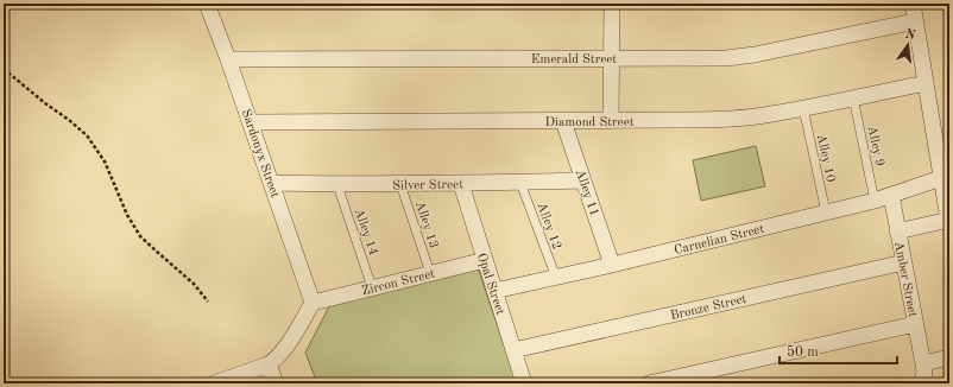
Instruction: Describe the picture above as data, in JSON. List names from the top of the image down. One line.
{"streets":{"street":["Emerald Street","Diamond Street","Sardonyx Street","Silver Street","Alley 11","Carnelian Street","Amber Street","Zircon Street","Opal Street","Bronze Street"],"lane":["Alley 9","Alley 10","Alley 13","Alley 12","Alley 14"]},"crossings":[["Emerald Street","Sardonyx Street"],["Diamond Street","Alley 9"],["Diamond Street","Sardonyx Street"],["Diamond Street","Alley 10"],["Diamond Street","Alley 11"],["Alley 9","Carnelian Street"],["Sardonyx Street","Silver Street"],["Sardonyx Street","Zircon Street"],["Alley 10","Carnelian Street"],["Silver Street","Alley 11"],["Silver Street","Alley 13"],["Silver Street","Alley 12"],["Silver Street","Alley 14"],["Silver Street","Opal Street"],["Alley 11","Carnelian Street"],["Alley 13","Zircon Street"],["Alley 12","Carnelian Street"],["Alley 14","Zircon Street"],["Carnelian Street","Amber Street"],["Carnelian Street","Opal Street"],["Amber Street","Bronze Street"],["Zircon Street","Opal Street"],["Opal Street","Bronze Street"]],"scale_bar":"50 m","north":"top"}
